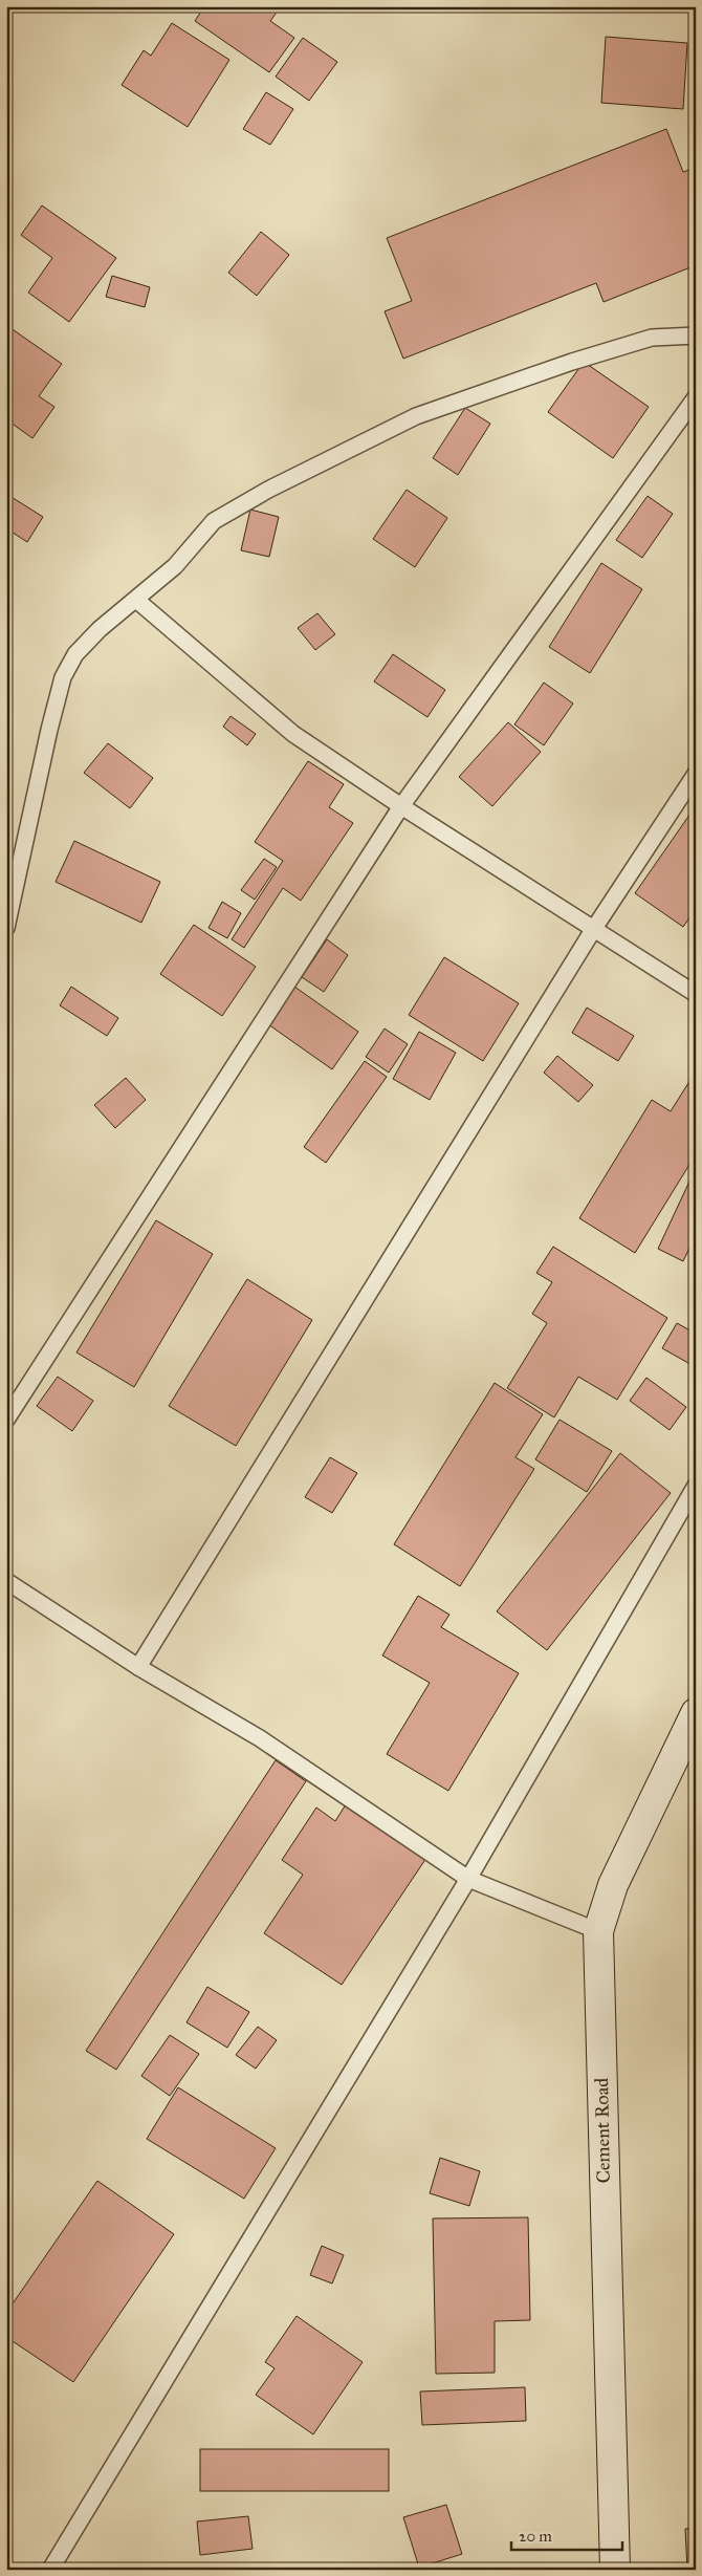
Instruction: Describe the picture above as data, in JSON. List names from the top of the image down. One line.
{"streets":{"main road":["Cement Road"]},"scale_bar":"20 m"}
